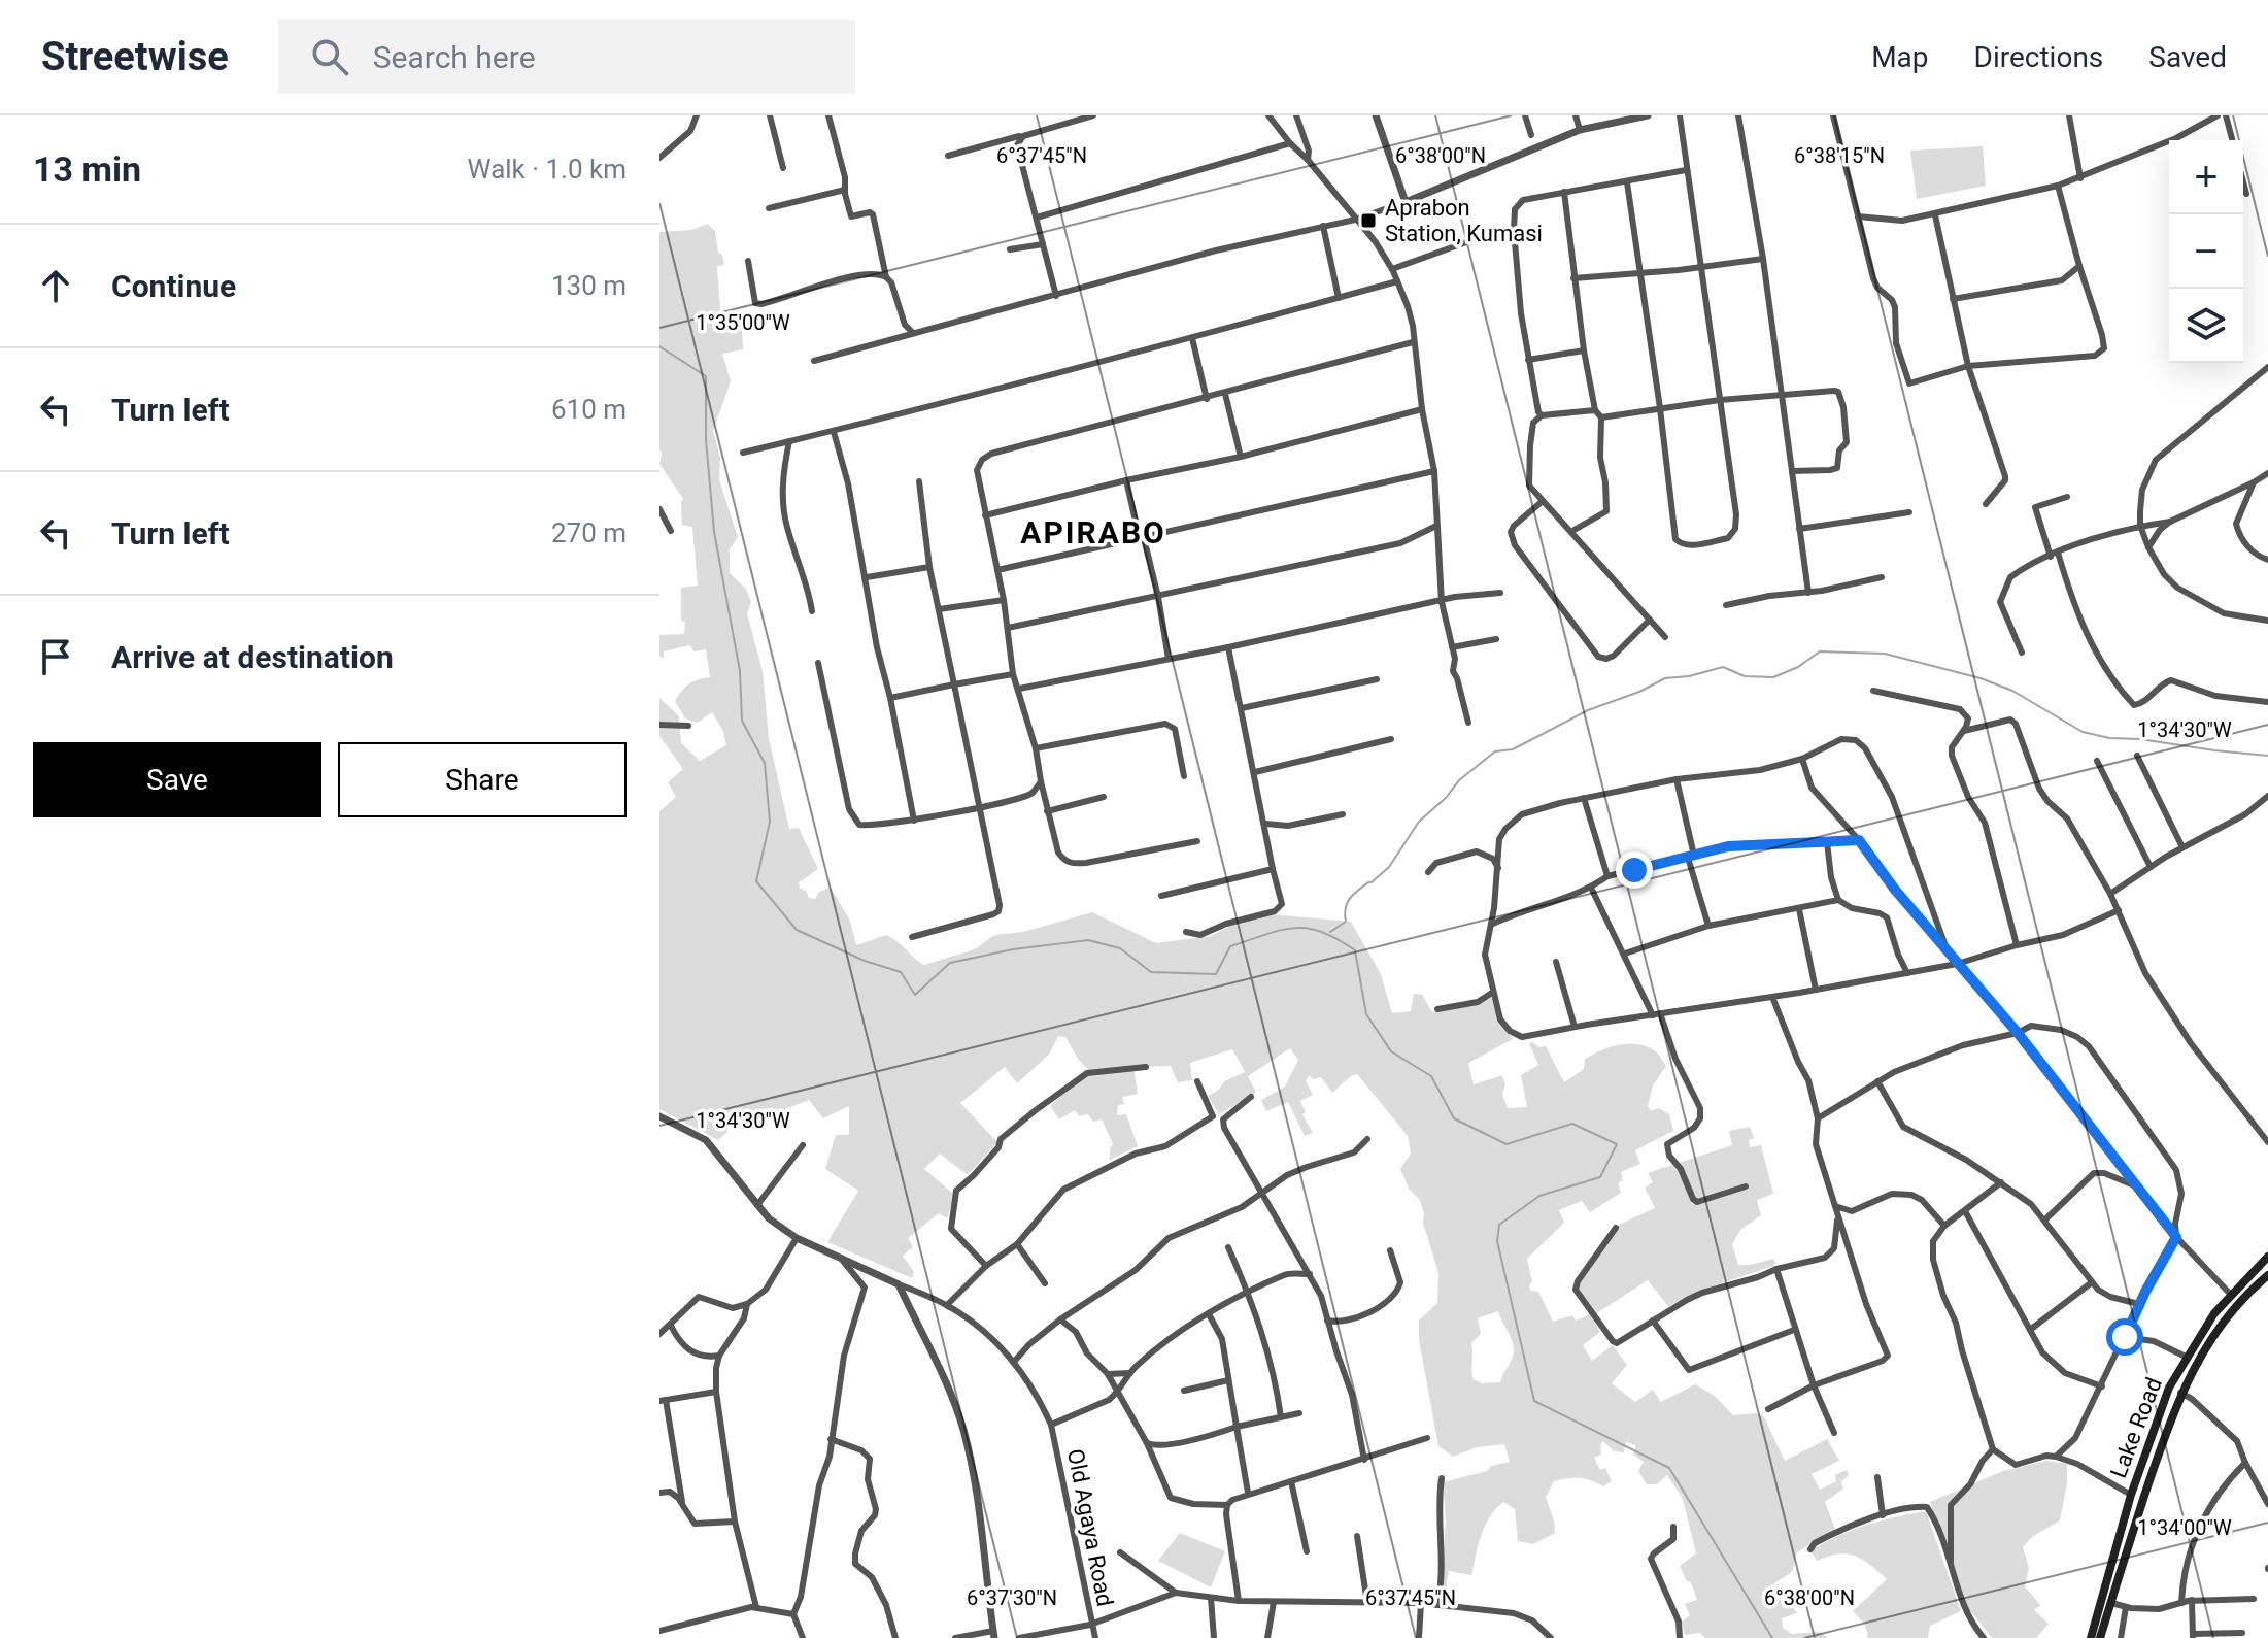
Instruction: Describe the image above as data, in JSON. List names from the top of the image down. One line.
{"streets":{"main road":["Lake Road"],"street":["Old Agaya Road"]},"districts":["APIRABO"],"places":{"transit":["Aprabon Station, Kumasi"]},"page":{"header":"Streetwise","search":"Search here","nav":["Map","Directions","Saved"],"heading":["13 min","Walk · 1.0 km"],"map_buttons":["+","−"],"list":[["Continue","130 m"],["Turn left","610 m"],["Turn left","270 m"],"Arrive at destination"],"buttons":["Save","Share"]},"coordinates":["6°37'45\"N","6°38'00\"N","6°38'15\"N","1°35'00\"W","1°34'30\"W","1°34'00\"W","6°37'30\"N"]}
